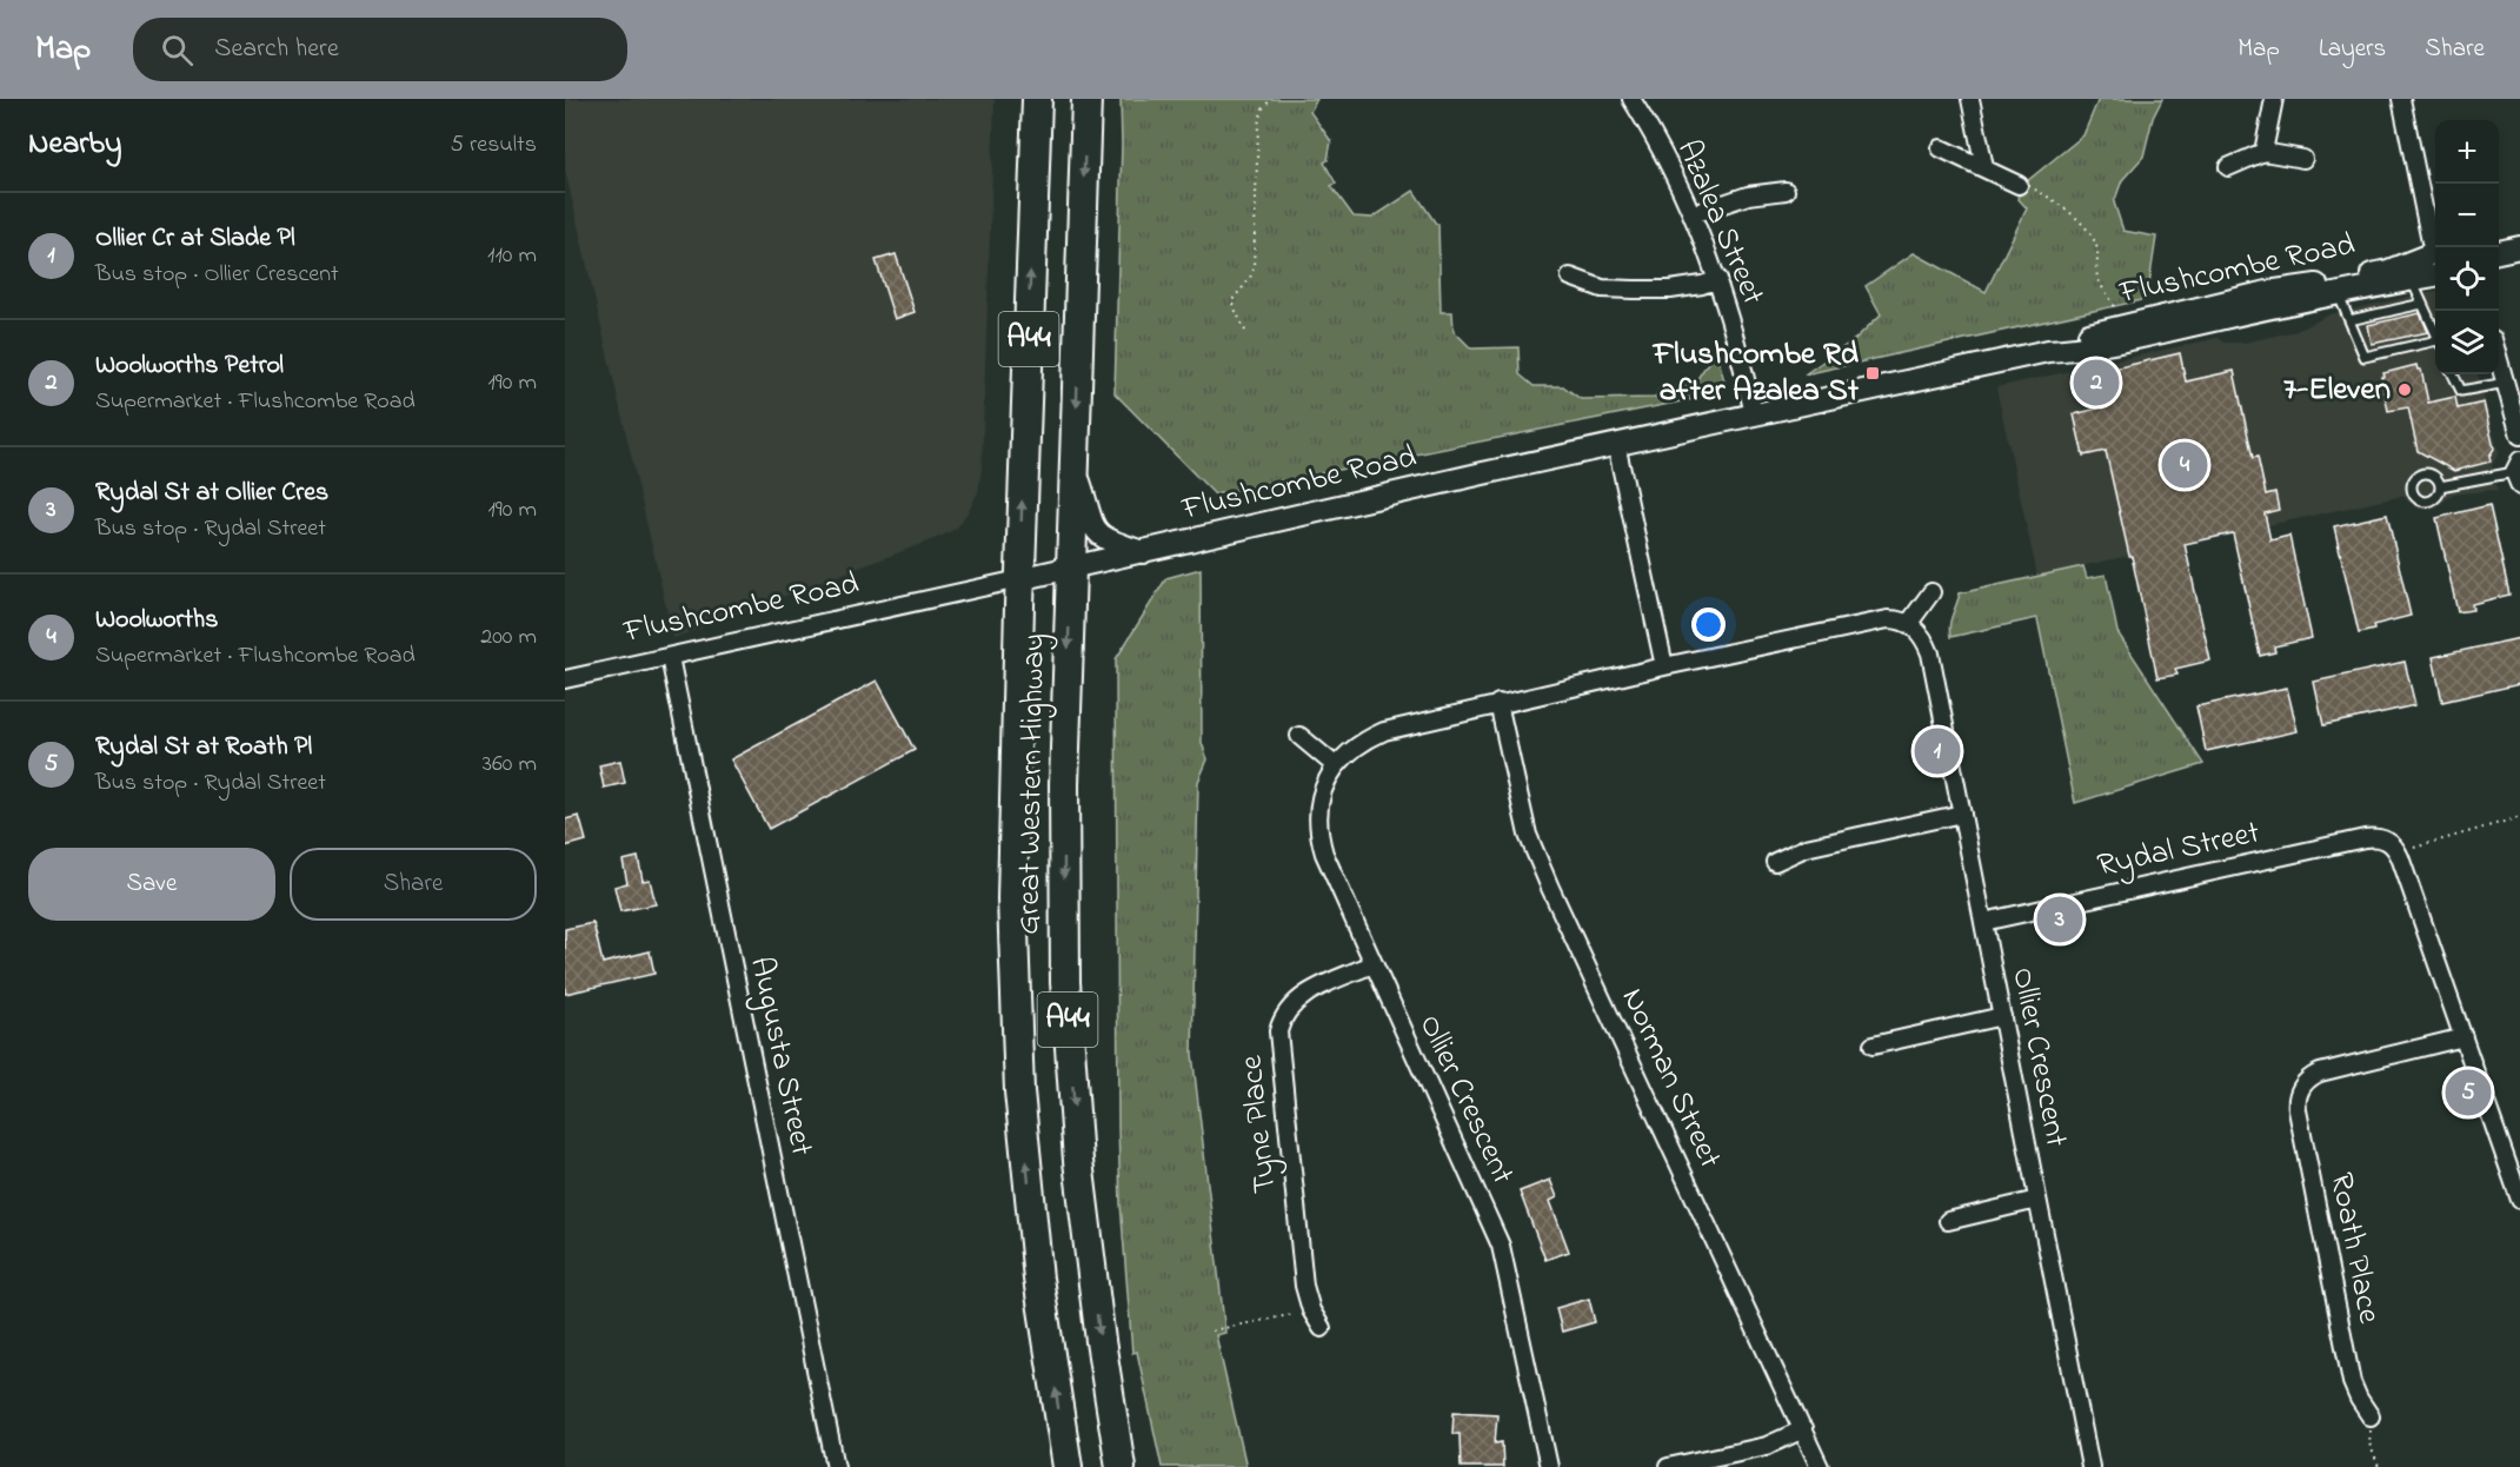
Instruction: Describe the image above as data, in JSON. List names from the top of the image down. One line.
{"streets":{"highway":["A44","Great Western Highway"],"street":["Azalea Street","Flushcombe Road","Rydal Street","Augusta Street","Ollier Crescent","Norman Street","Tyne Place","Roath Place"]},"crossings":[["Azalea Street","Flushcombe Road"],["Flushcombe Road","Great Western Highway"],["Flushcombe Road","Augusta Street"],["Rydal Street","Ollier Crescent"],["Ollier Crescent","Norman Street"],["Ollier Crescent","Tyne Place"]],"places":{"transit":["Flushcombe Rd after Azalea St"],"other":["7-Eleven"]},"page":{"header":"Map","search":"Search here","nav":["Map","Layers","Share"],"heading":["Nearby","5 results"],"map_buttons":["+","−"],"list":[{"mark":"1","name":"Ollier Cr at Slade Pl","note":"Bus stop · Ollier Crescent","value":"110 m"},{"mark":"2","name":"Woolworths Petrol","note":"Supermarket · Flushcombe Road","value":"190 m"},{"mark":"3","name":"Rydal St at Ollier Cres","note":"Bus stop · Rydal Street","value":"190 m"},{"mark":"4","name":"Woolworths","note":"Supermarket · Flushcombe Road","value":"200 m"},{"mark":"5","name":"Rydal St at Roath Pl","note":"Bus stop · Rydal Street","value":"360 m"}],"pins":["2","4","1","3","5"],"buttons":["Save","Share"]}}
